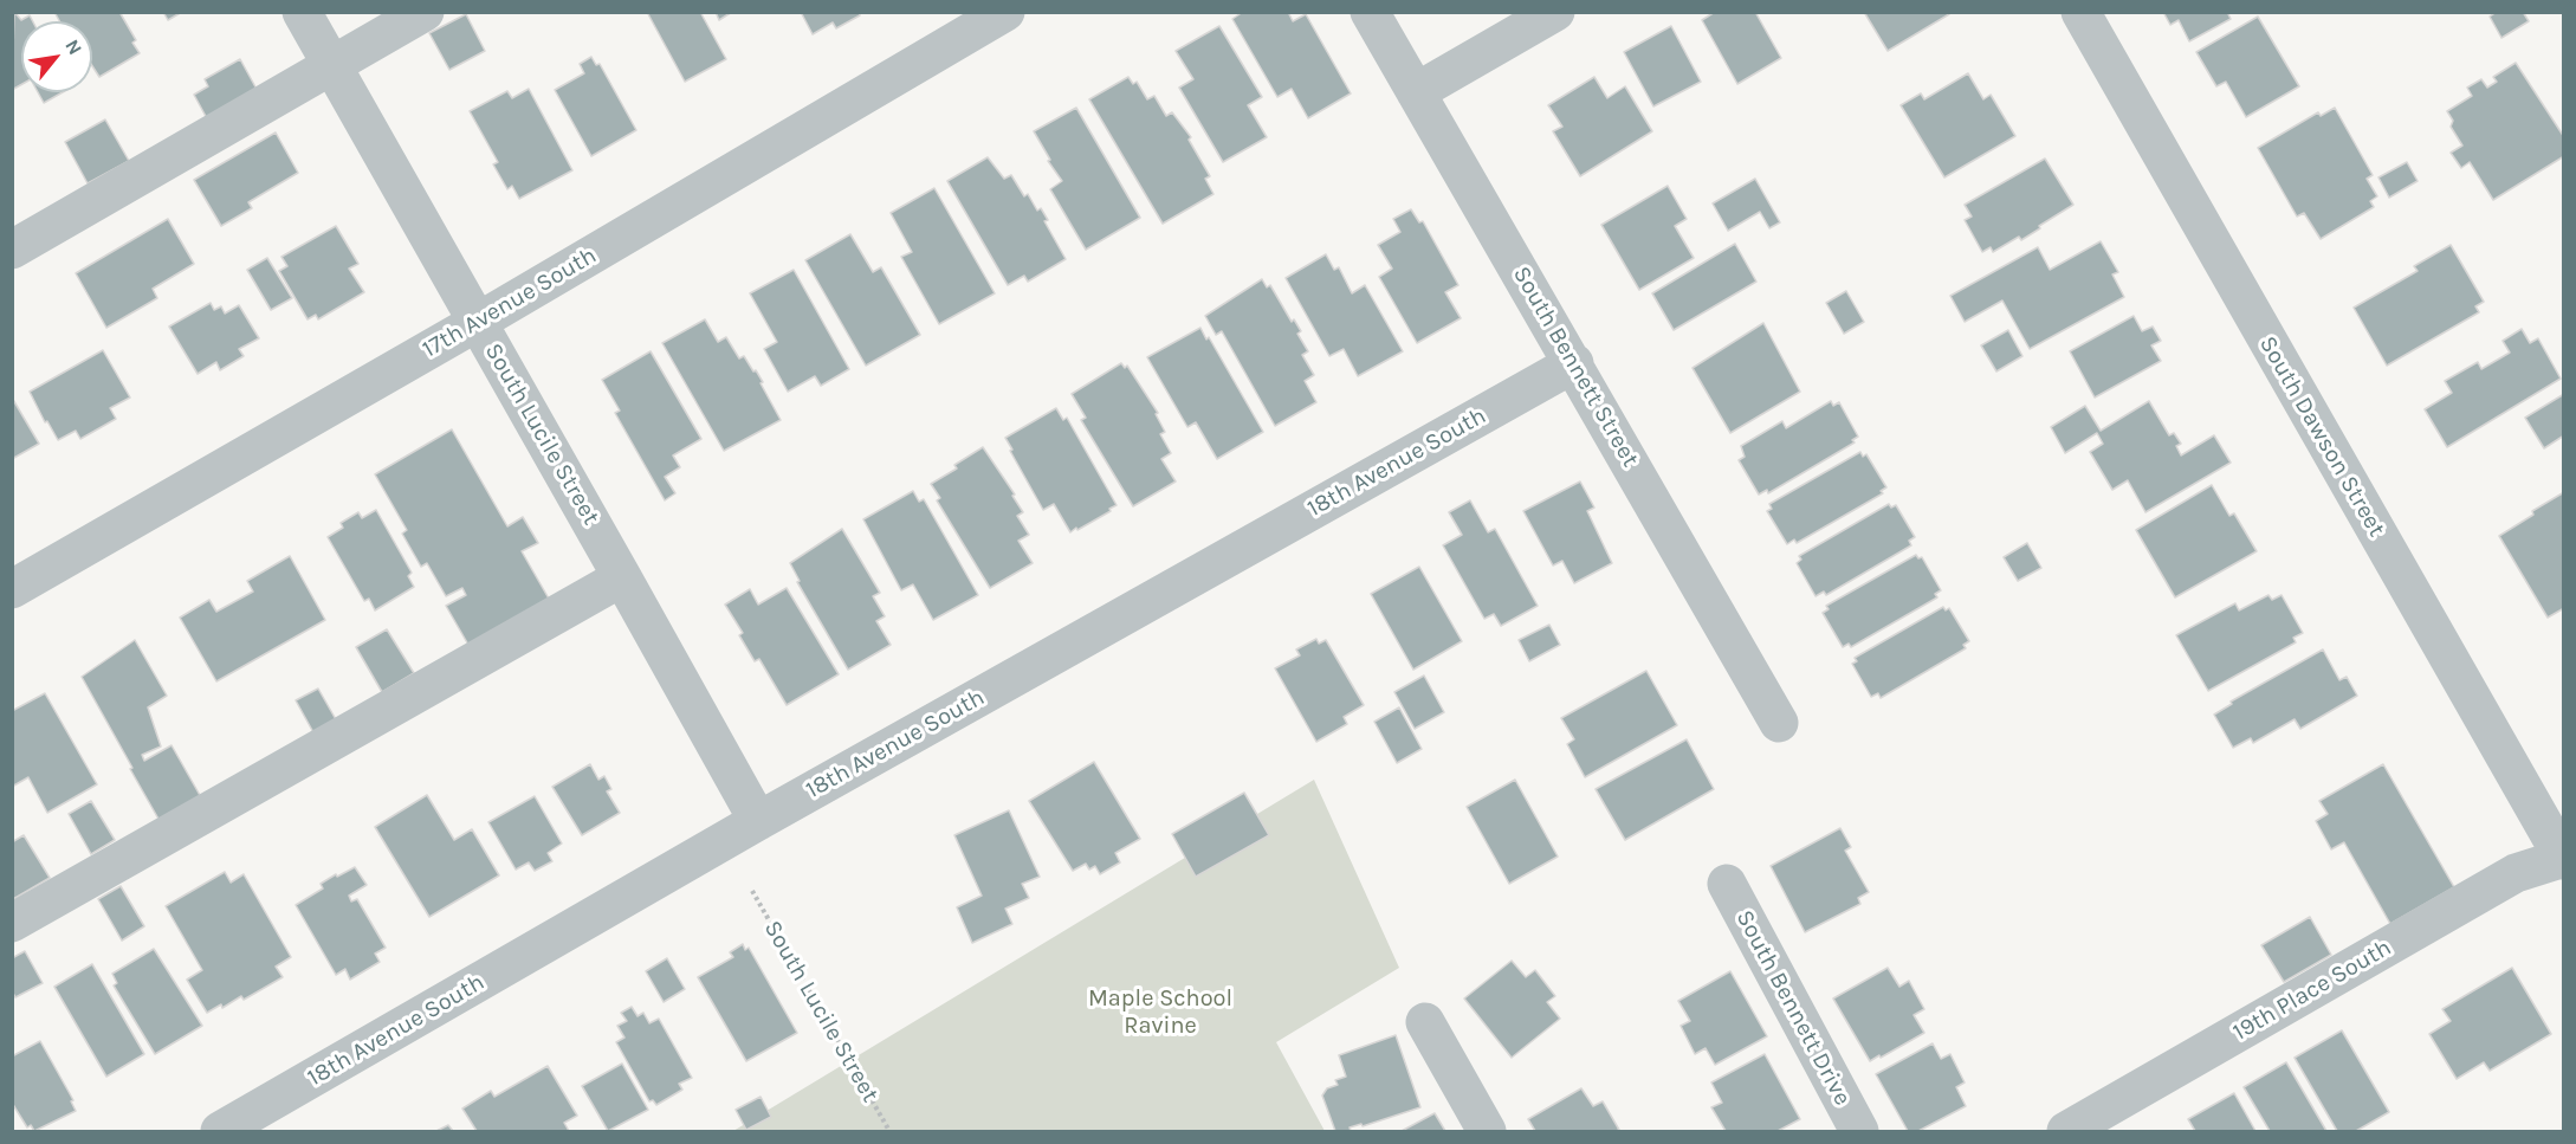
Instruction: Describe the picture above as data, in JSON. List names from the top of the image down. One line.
{"streets":{"street":["17th Avenue South","South Bennett Street","South Lucile Street","South Dawson Street","18th Avenue South","19th Place South","South Bennett Drive"]},"crossings":[["17th Avenue South","South Lucile Street"],["South Bennett Street","18th Avenue South"],["South Lucile Street","18th Avenue South"],["South Dawson Street","19th Place South"]],"parks":["Maple School Ravine"],"north":"top right"}
